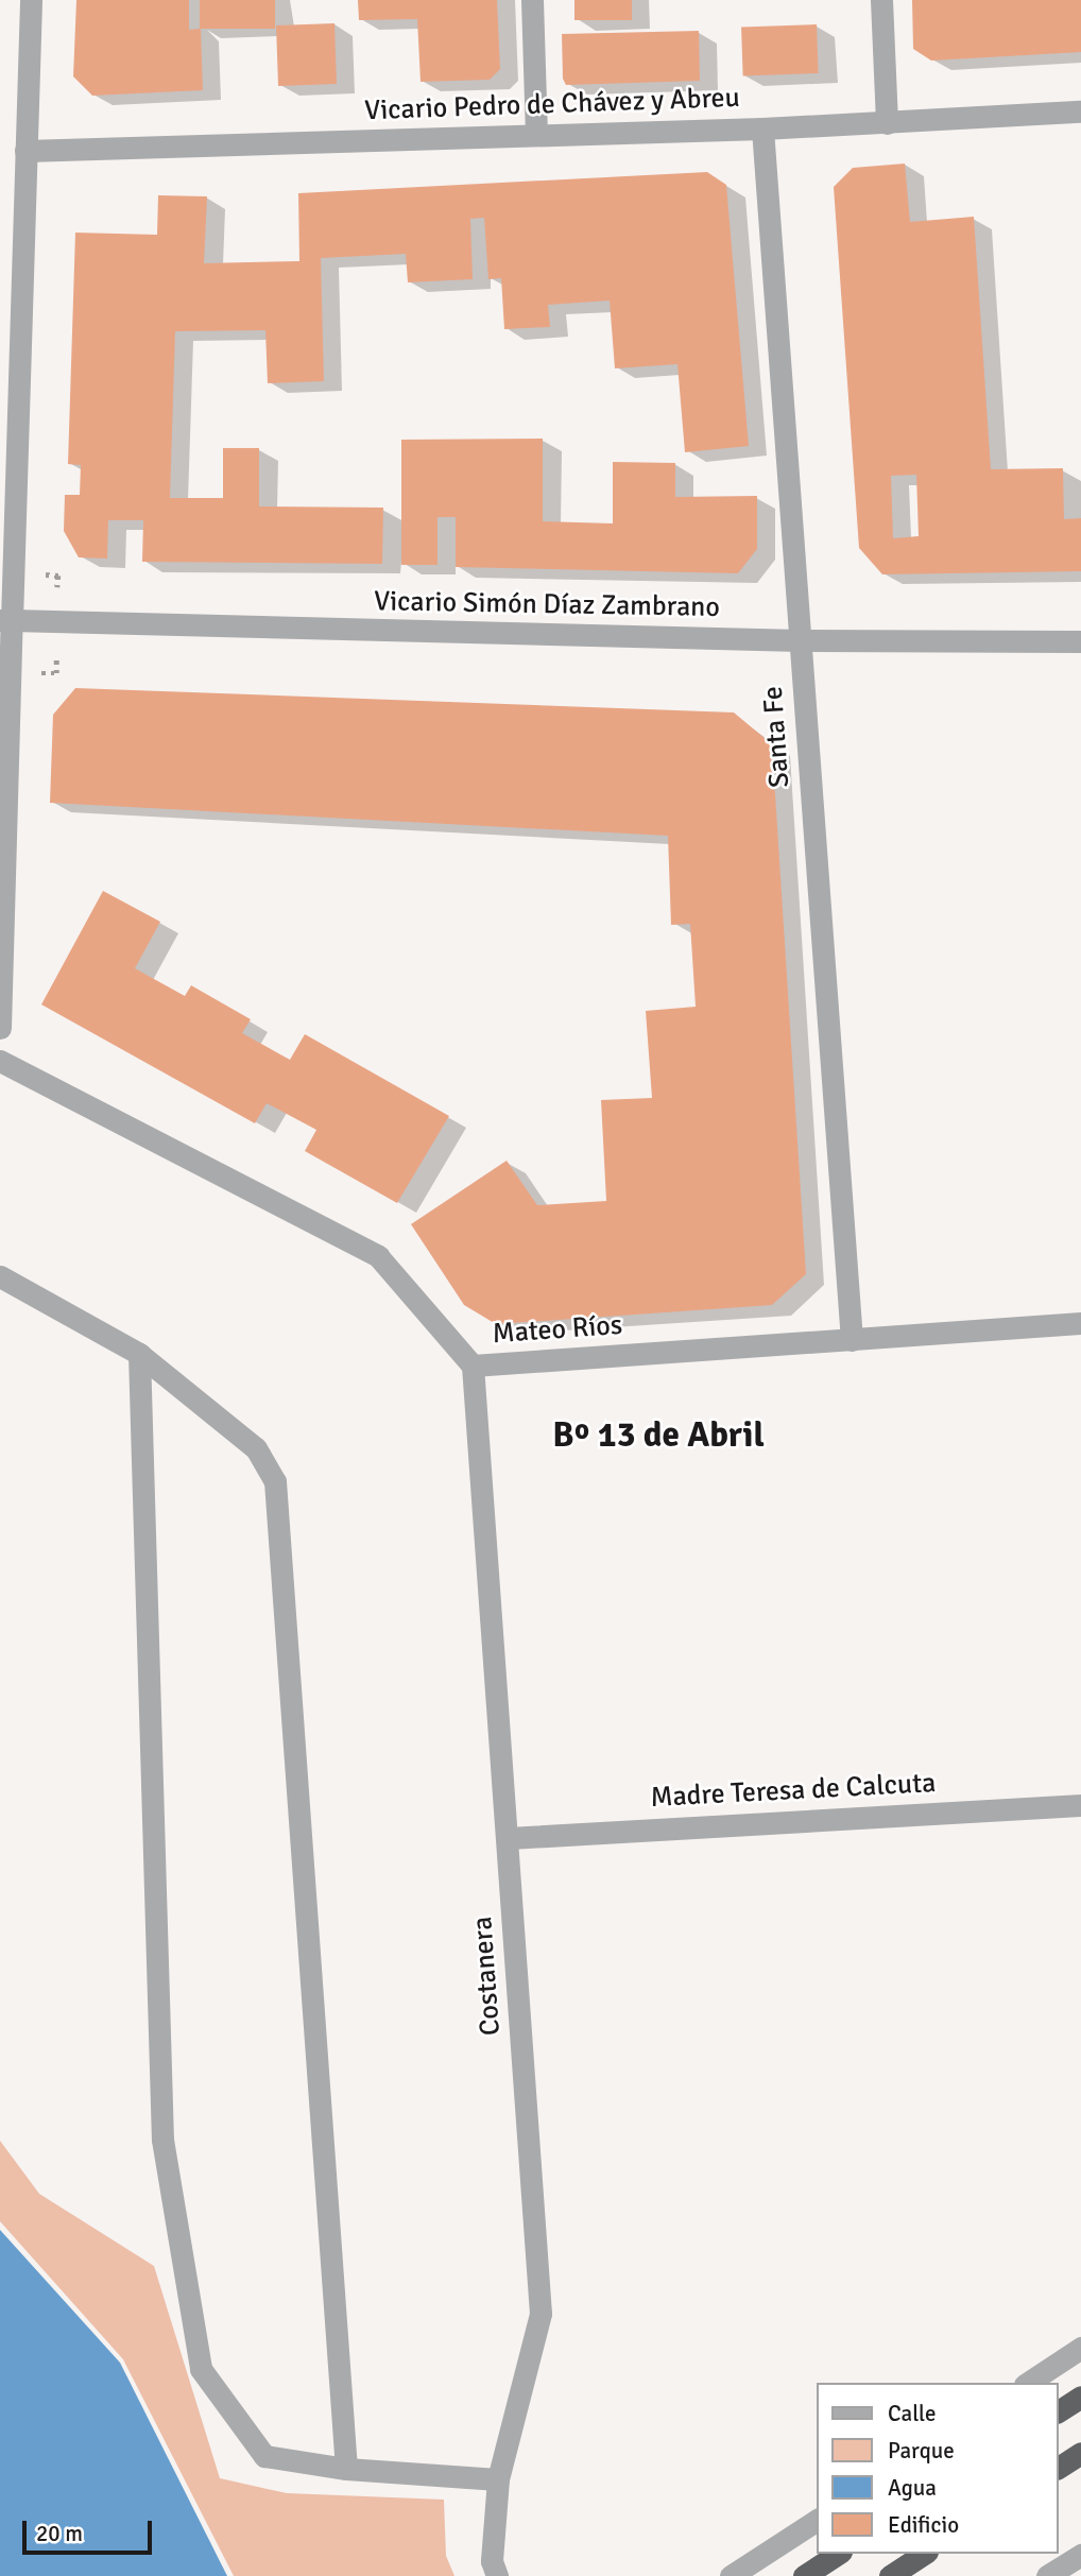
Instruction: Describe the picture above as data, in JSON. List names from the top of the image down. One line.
{"streets":{"street":["Vicario Pedro de Chávez y Abreu","Vicario Simón Díaz Zambrano","Santa Fe","Mateo Ríos","Madre Teresa de Calcuta","Costanera"]},"crossings":[["Vicario Pedro de Chávez y Abreu","Santa Fe"],["Vicario Simón Díaz Zambrano","Santa Fe"],["Santa Fe","Mateo Ríos"],["Mateo Ríos","Costanera"],["Madre Teresa de Calcuta","Costanera"]],"districts":["Bº 13 de Abril"],"legend":["Calle","Parque","Agua","Edificio"],"scale_bar":"20 m"}
